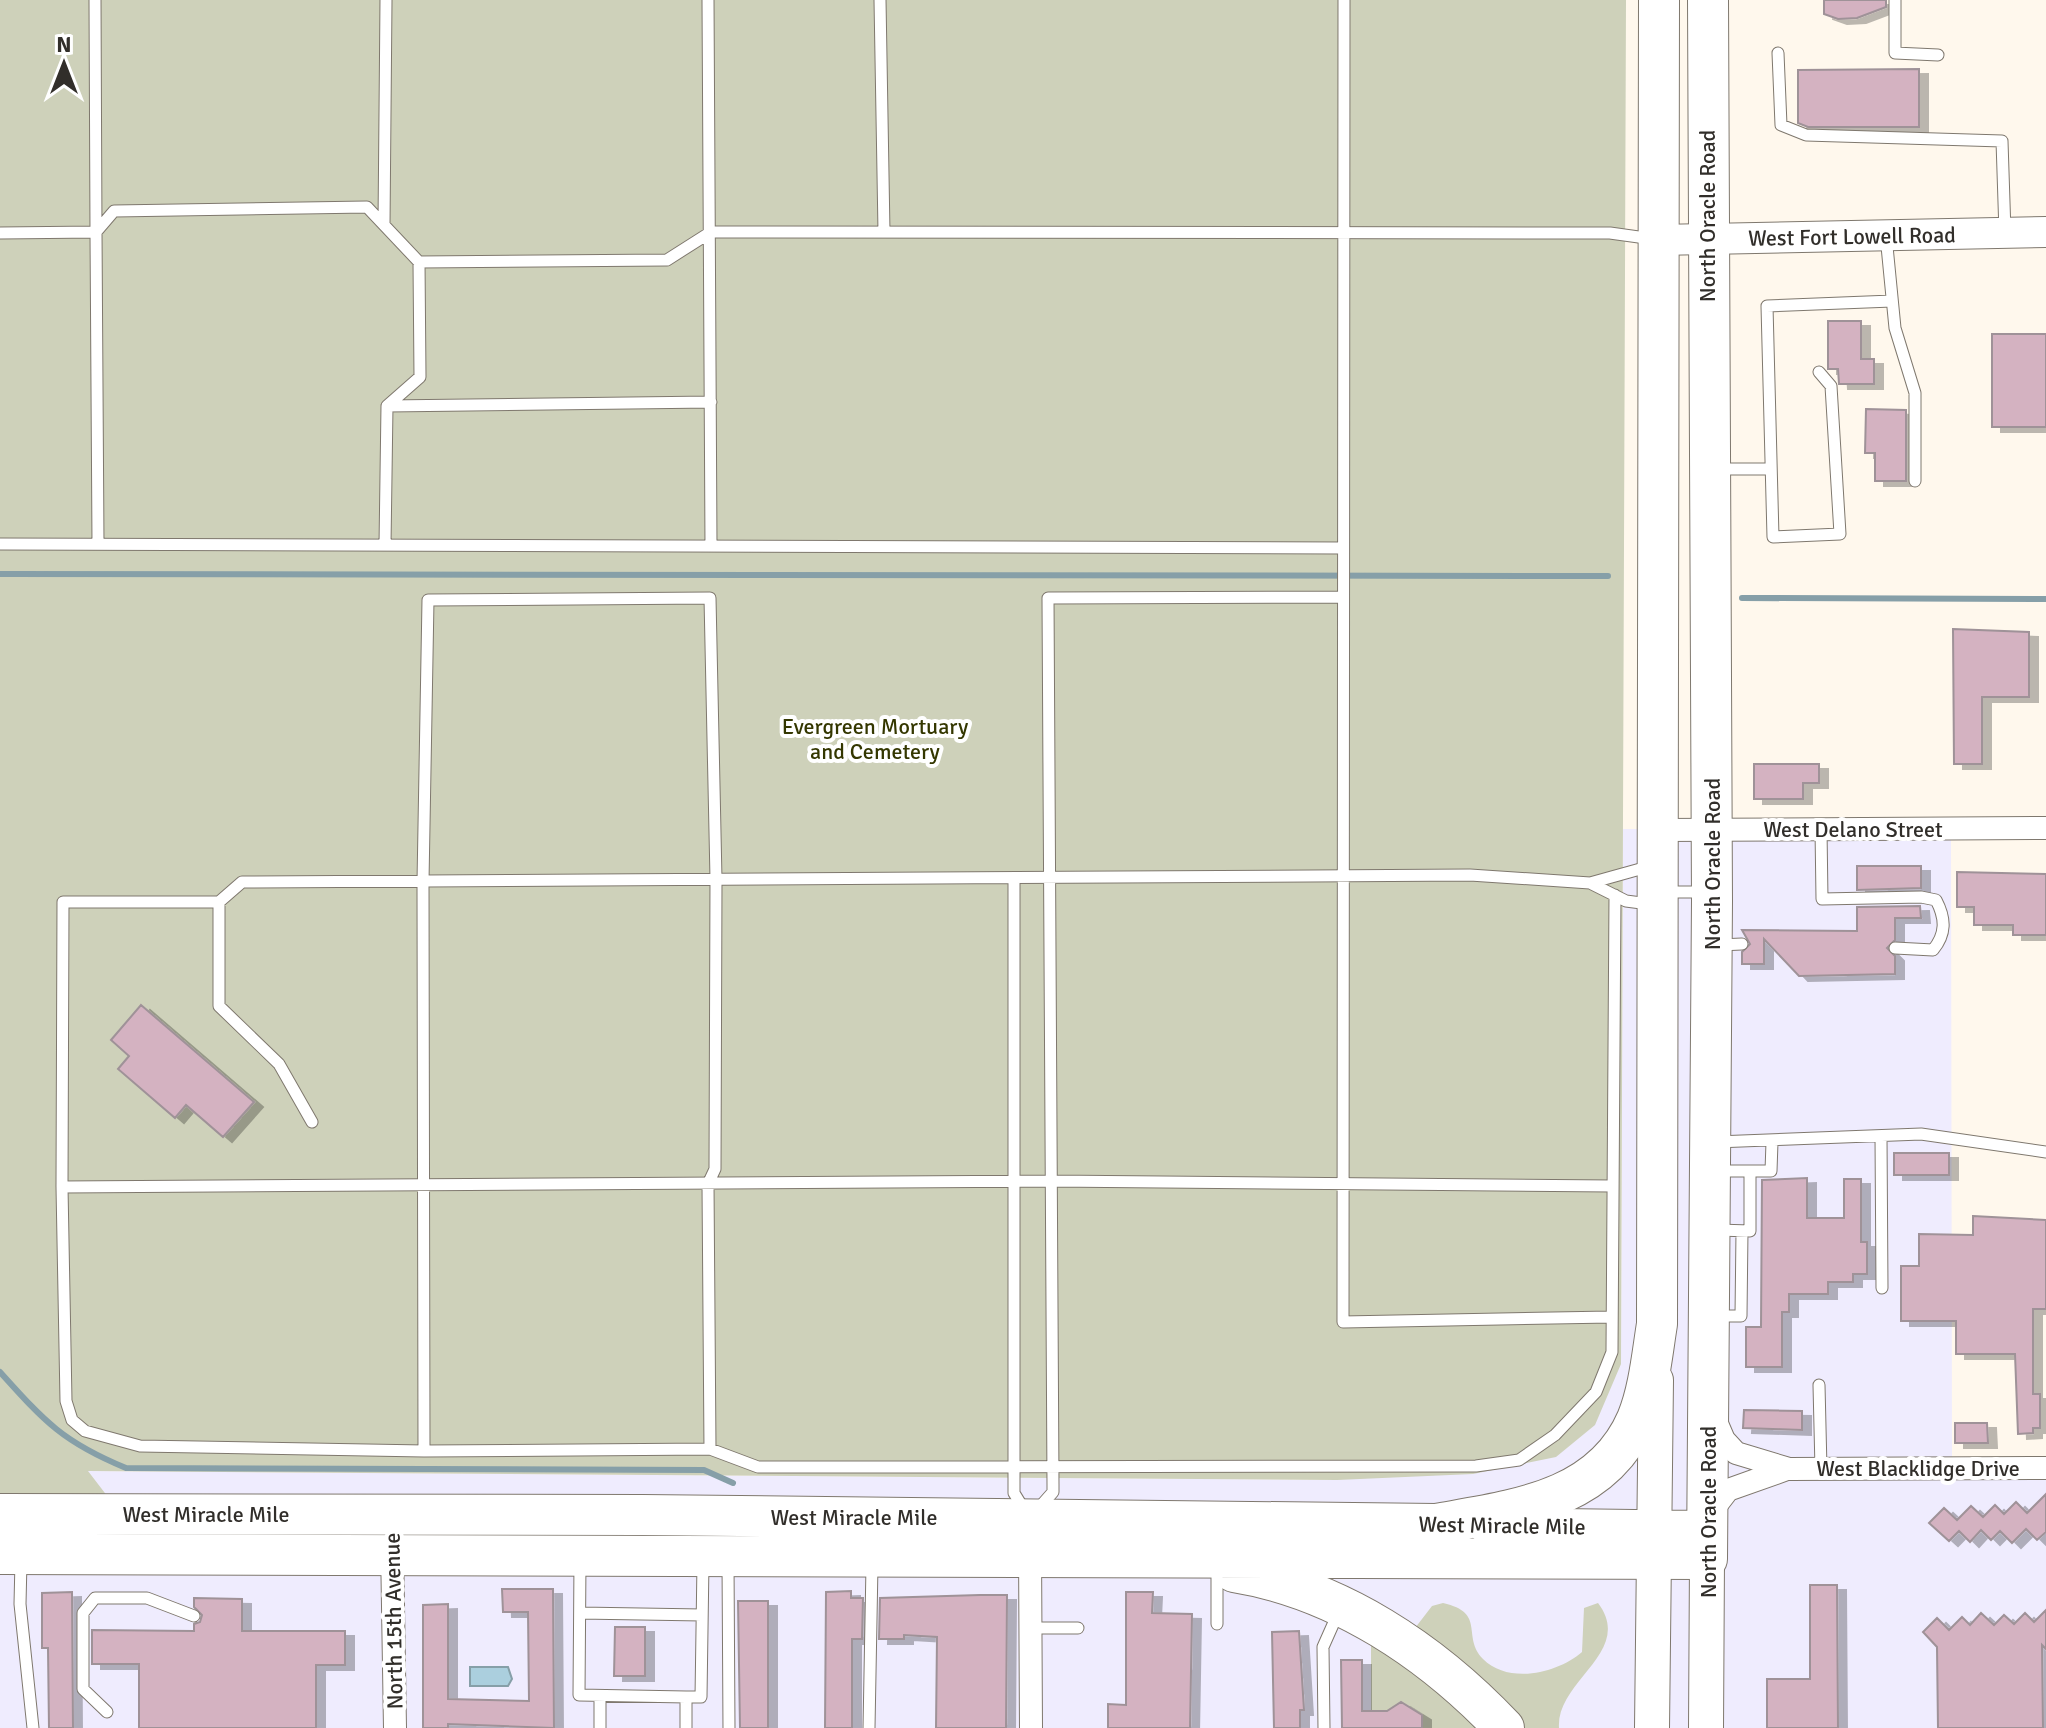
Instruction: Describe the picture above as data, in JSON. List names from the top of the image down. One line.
{"streets":{"highway":["North Oracle Road","West Miracle Mile"],"main road":["West Fort Lowell Road"],"street":["West Delano Street","West Blacklidge Drive","North 15th Avenue"]},"crossings":[["North Oracle Road","West Fort Lowell Road"],["North Oracle Road","West Delano Street"],["North Oracle Road","West Miracle Mile"],["West Miracle Mile","North 15th Avenue"]],"parks":["Evergreen Mortuary and Cemetery"],"north":"top"}
